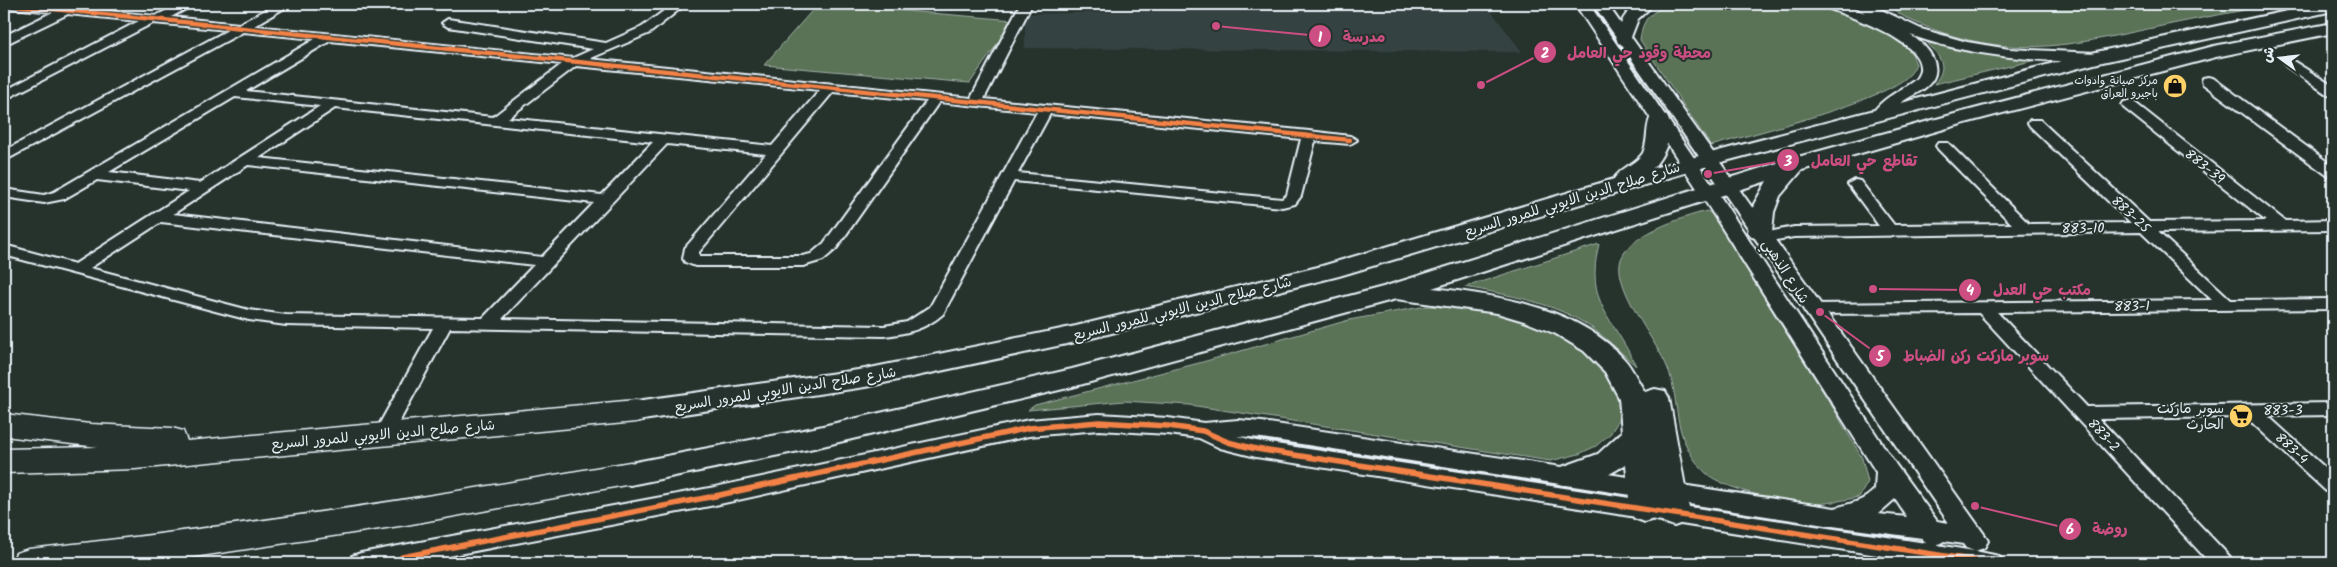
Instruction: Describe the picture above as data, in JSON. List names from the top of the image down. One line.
{"streets":{"highway":["شارع صلاح الدين الايوبي للمرور السريع"],"street":["883-39","883-25","883-10","شارع الذهبي","883-1","883-3","883-2","883-4"]},"crossings":[["883-39","883-10"],["شارع صلاح الدين الايوبي للمرور السريع","شارع الذهبي"],["883-25","883-10"],["883-25","883-1"],["883-10","شارع الذهبي"],["شارع الذهبي","883-1"],["883-1","883-2"],["883-3","883-2"],["883-3","883-4"]],"places":{"other":["مدرسة","محطة وقود حي العامل","تقاطع حي العامل","مكتب حي العدل","سوبر ماركت ركن الضباط","روضة"],"shop":["مركز صيانة وادوات باجيرو العراق"],"supermarket":["سوبر ماركت الحارث"]},"north":"left"}
